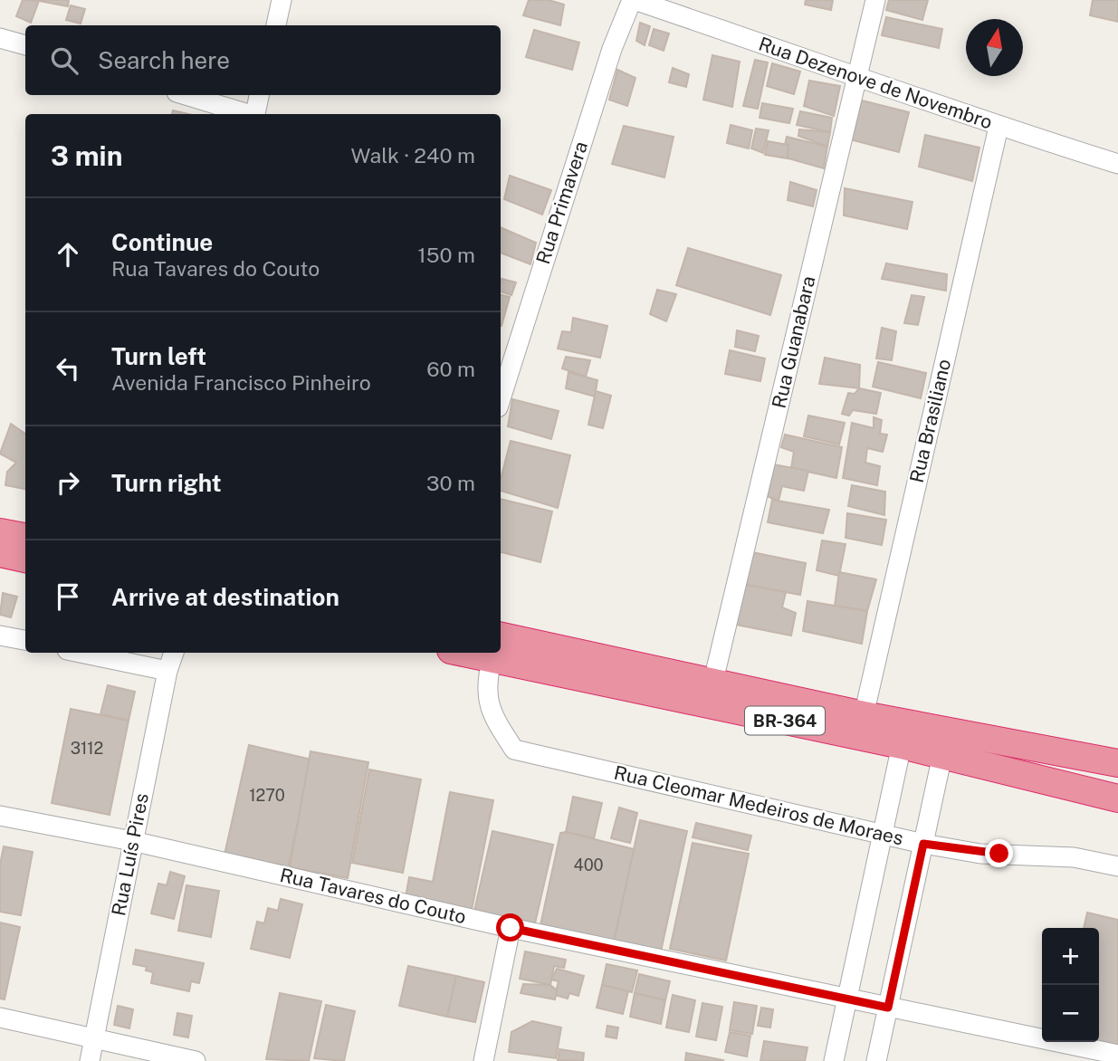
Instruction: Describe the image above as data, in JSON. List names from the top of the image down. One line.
{"streets":{"highway":["BR-364"],"street":["Rua Dezenove de Novembro","Rua Primavera","Rua Guanabara","Rua Brasiliano","Rua Cleomar Medeiros de Moraes","Rua Luís Pires","Rua Tavares do Couto"]},"crossings":[["Rua Dezenove de Novembro","Rua Primavera"],["Rua Dezenove de Novembro","Rua Guanabara"],["Rua Dezenove de Novembro","Rua Brasiliano"],["Rua Guanabara","BR-364"],["Rua Brasiliano","BR-364"],["Rua Luís Pires","Rua Tavares do Couto"]],"house_numbers":["3112","1270","400"],"north":"top","page":{"search":"Search here","heading":["3 min","Walk · 240 m"],"list":[["Continue","Rua Tavares do Couto","150 m"],["Turn left","Avenida Francisco Pinheiro","60 m"],["Turn right","30 m"],"Arrive at destination"],"map_buttons":["+","−"]}}
